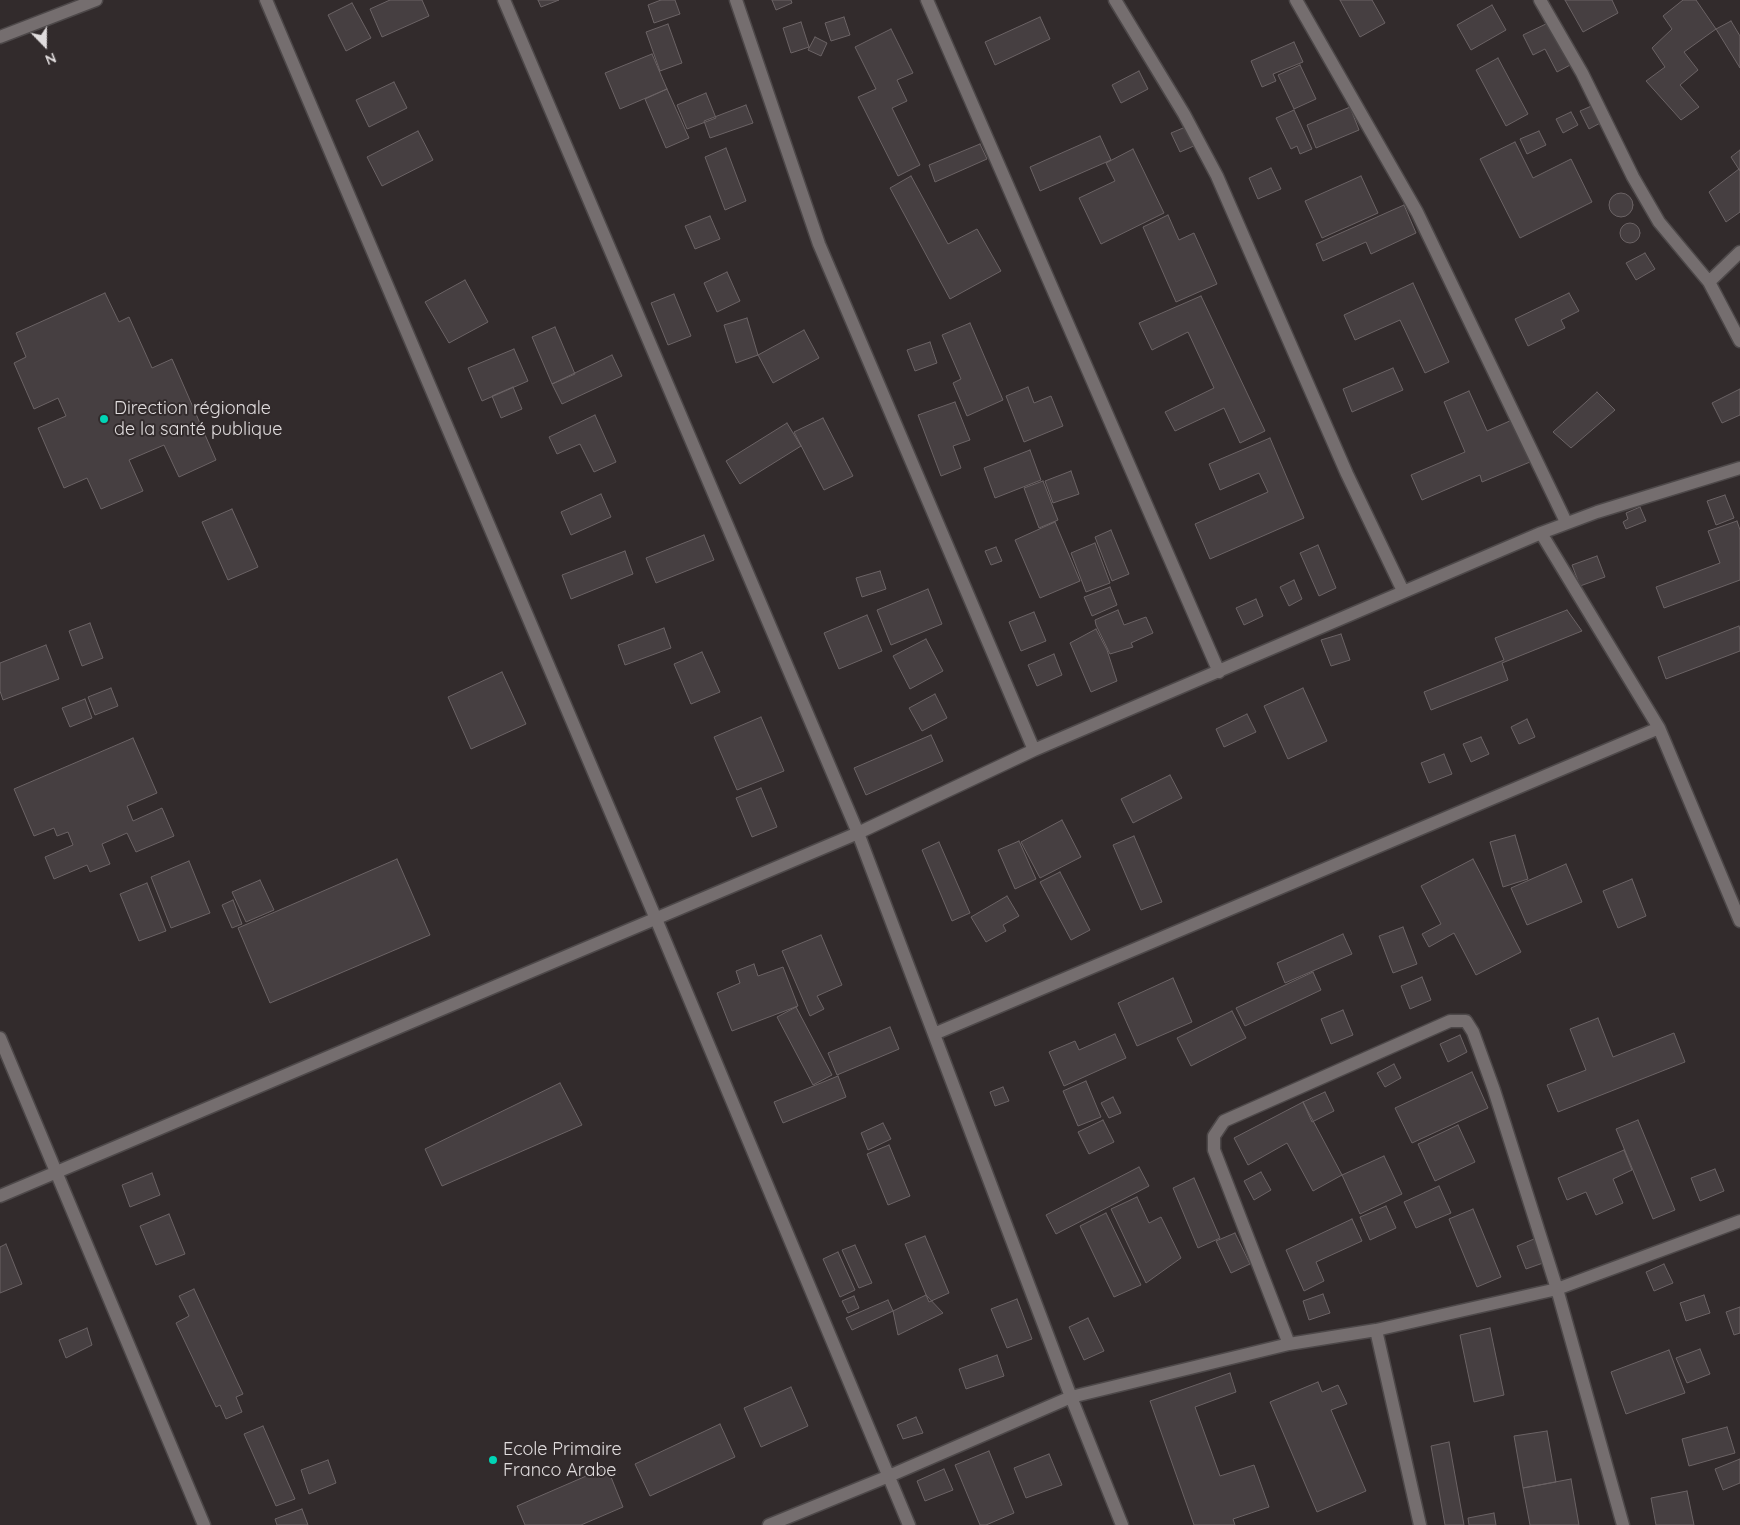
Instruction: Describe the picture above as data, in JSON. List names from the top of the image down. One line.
{"places":["Direction régionale de la santé publique","Ecole Primaire Franco Arabe"],"north":"bottom"}
